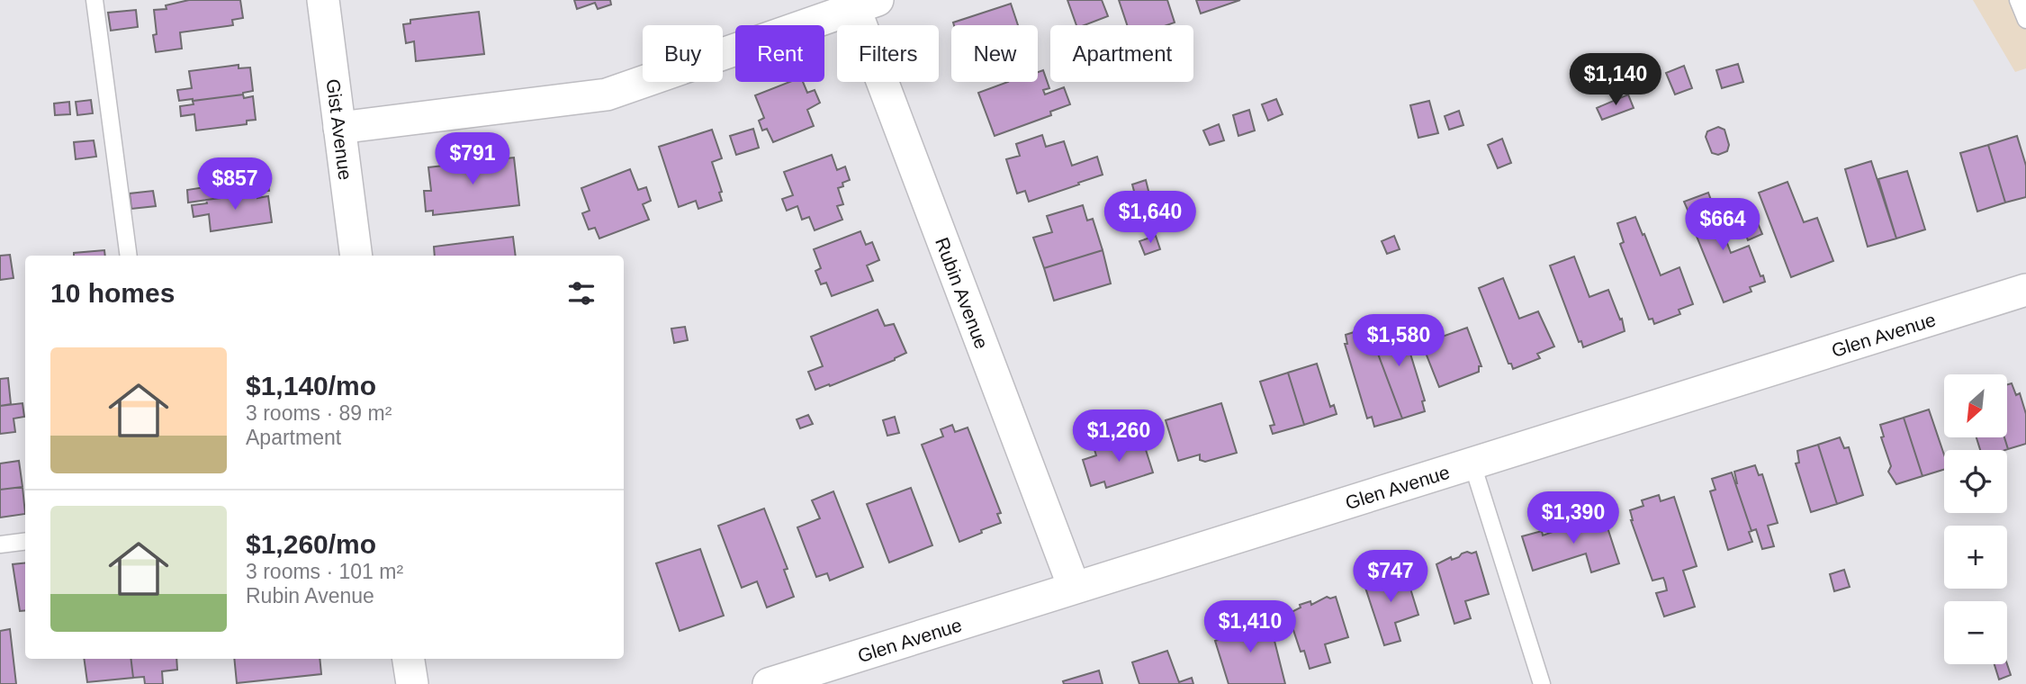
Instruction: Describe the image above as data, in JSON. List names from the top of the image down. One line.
{"streets":{"street":["Gist Avenue","Rubin Avenue","Glen Avenue"]},"crossings":[["Rubin Avenue","Glen Avenue"]],"north":"bottom left","page":{"chip":["Buy","Rent","Filters","New","Apartment"],"price":["$1,140","$791","$857","$1,640","$664","$1,580","$1,260","$1,390","$747","$1,410"],"heading":"10 homes","list":[{"name":"$1,140/mo","note":"3 rooms · 89 m² · Apartment"},{"name":"$1,260/mo","note":"3 rooms · 101 m² · Rubin Avenue"}],"map_buttons":["+","−"]}}
